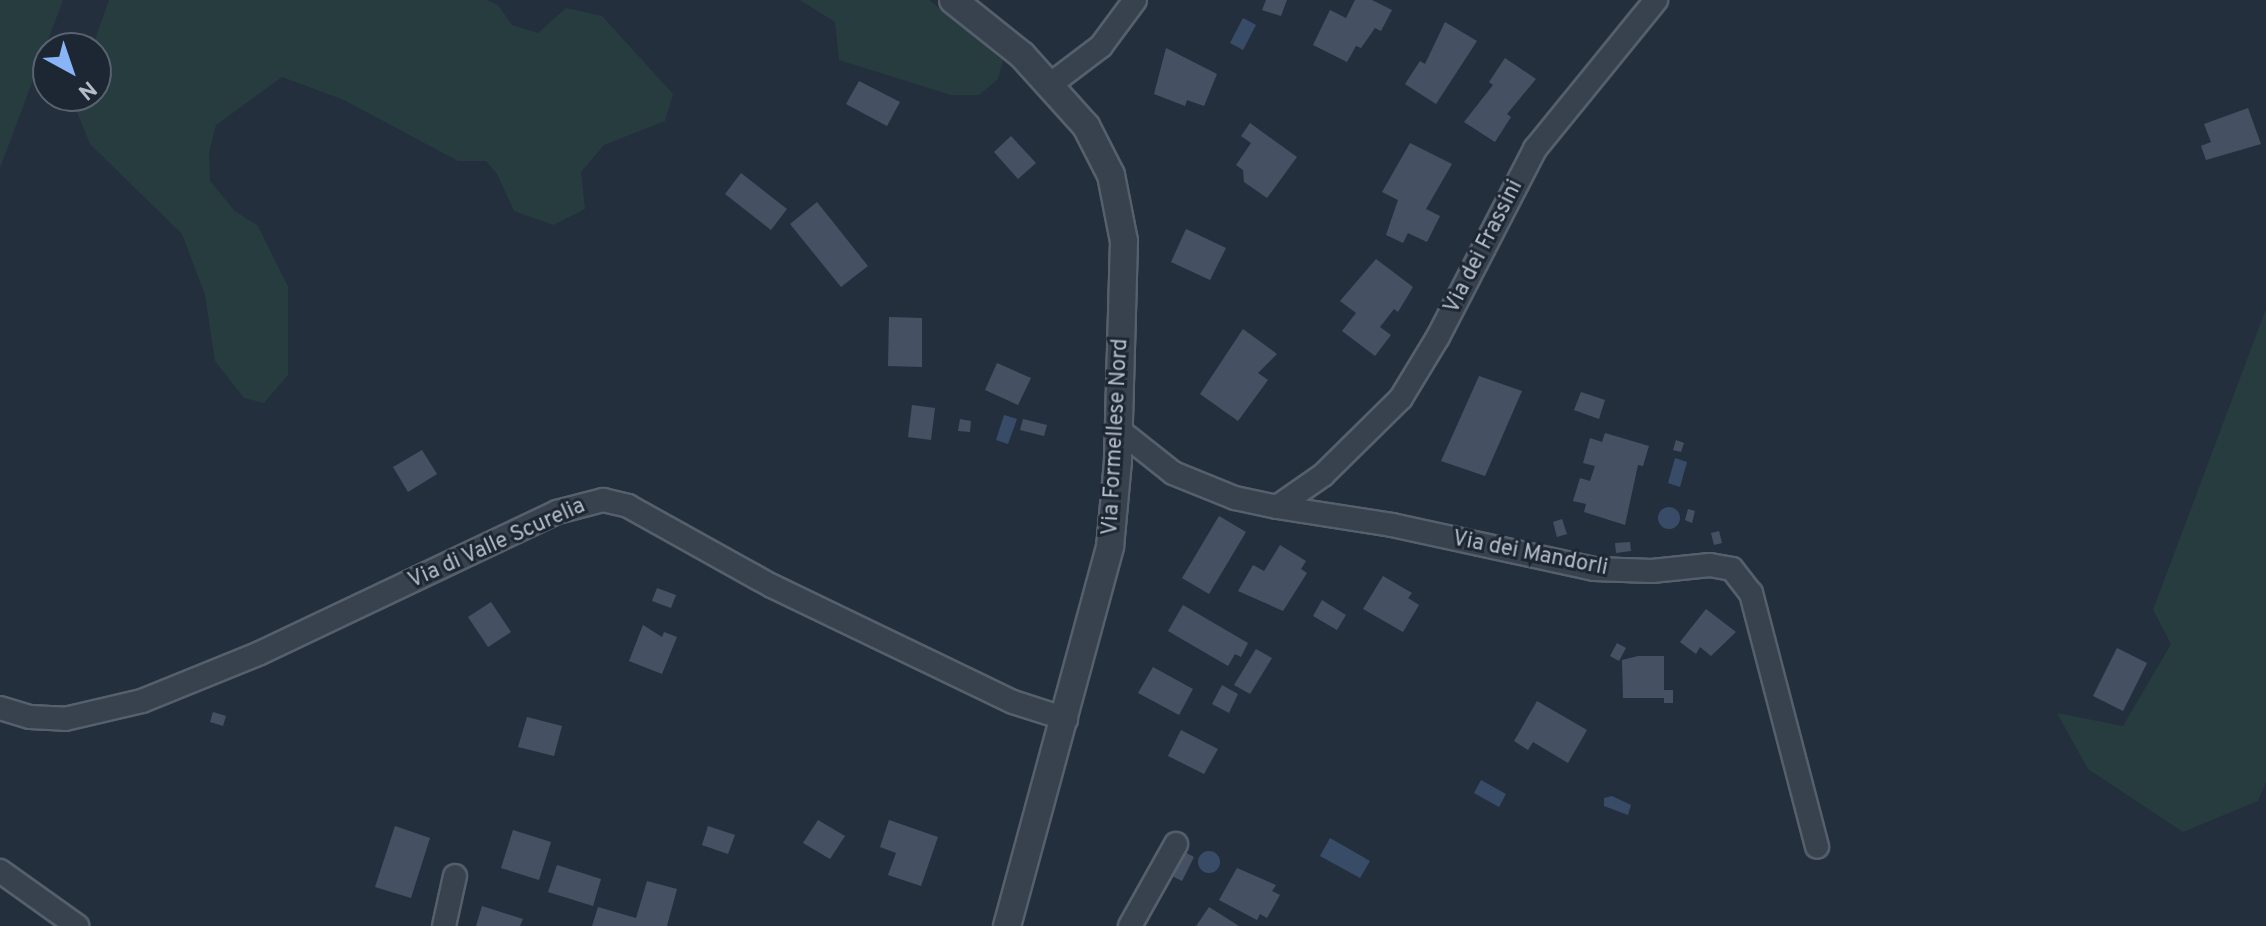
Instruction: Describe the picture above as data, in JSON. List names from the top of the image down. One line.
{"streets":{"street":["Via dei Frassini","Via Formellese Nord","Via di Valle Scurelia","Via dei Mandorli"]},"crossings":[["Via dei Frassini","Via dei Mandorli"],["Via Formellese Nord","Via di Valle Scurelia"],["Via Formellese Nord","Via dei Mandorli"]],"north":"bottom right"}
